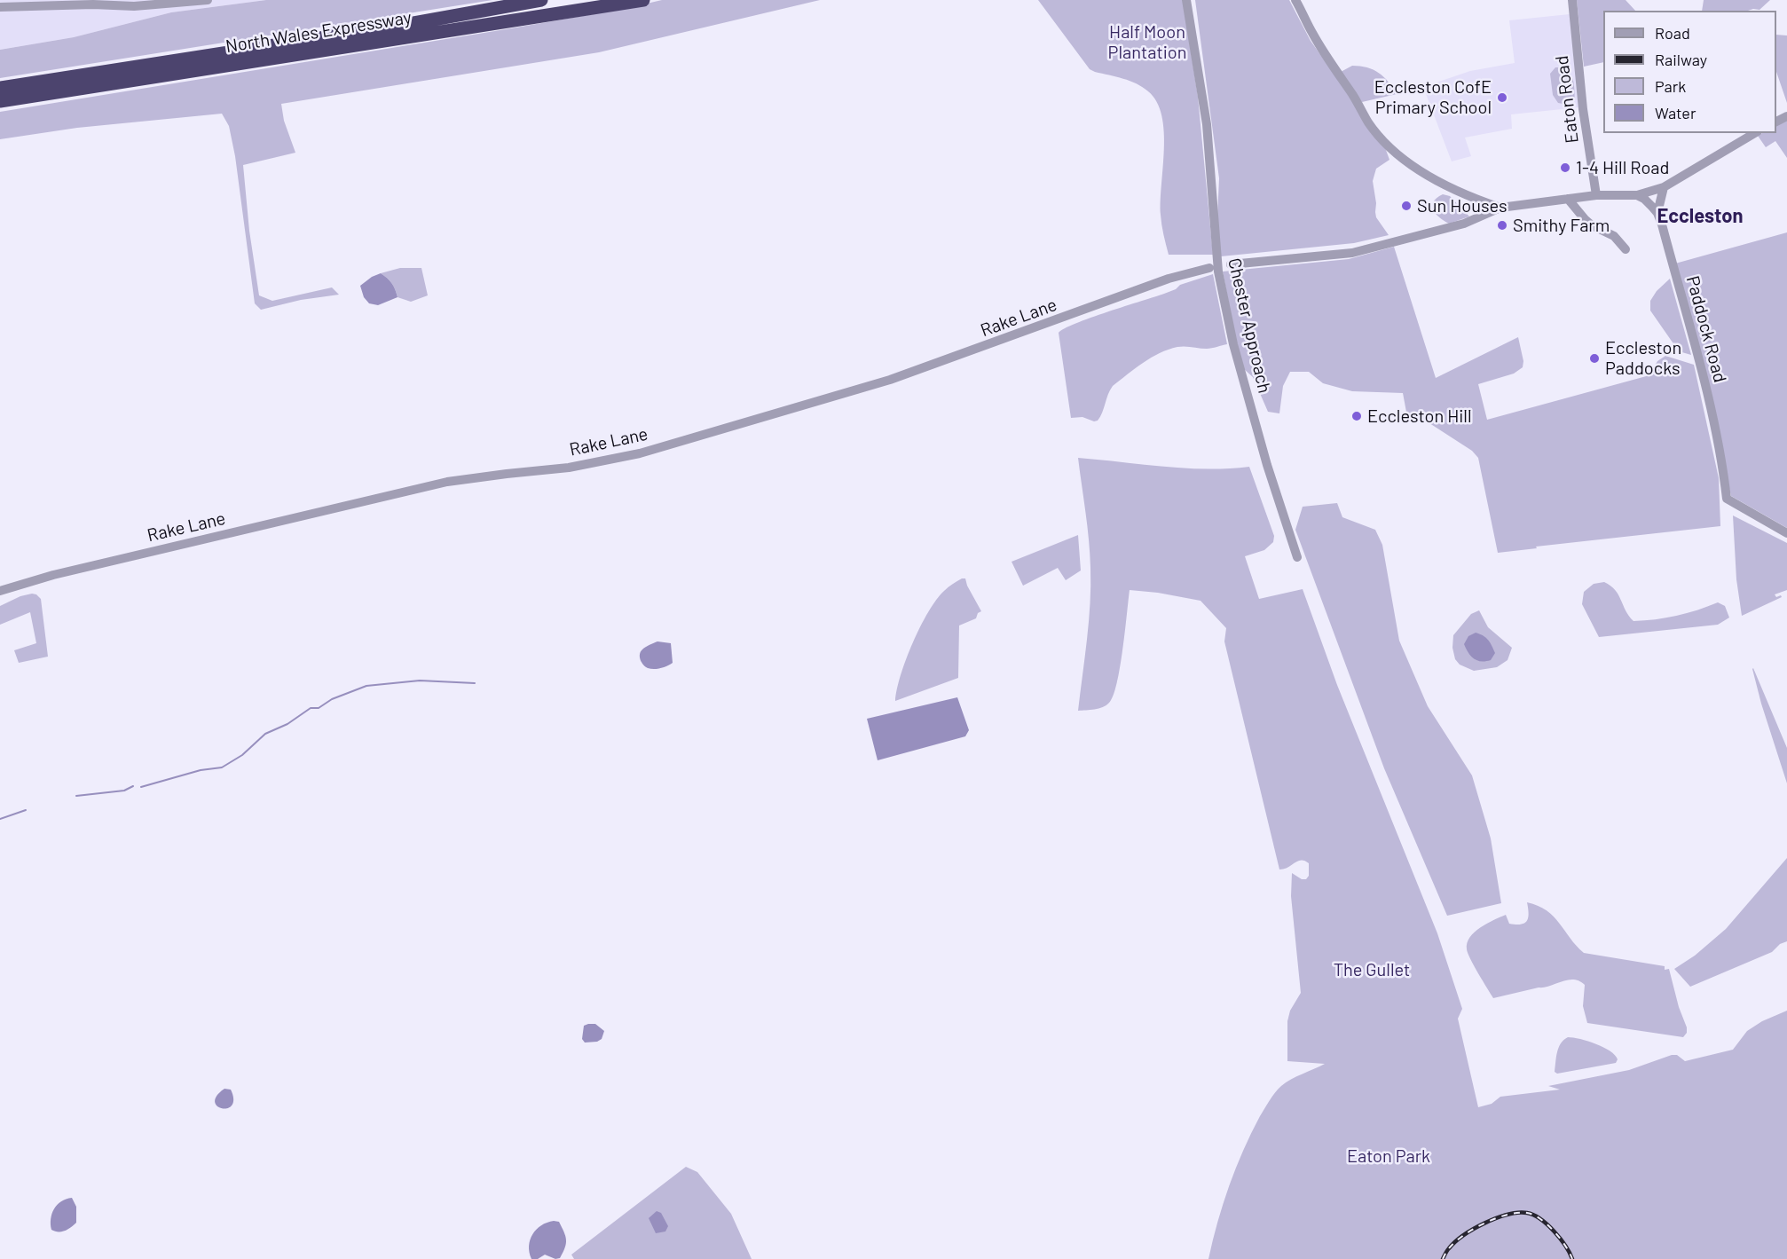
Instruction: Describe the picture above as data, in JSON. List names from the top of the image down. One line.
{"streets":{"highway":["North Wales Expressway"],"street":["Eaton Road","Rake Lane","Chester Approach","Paddock Road"]},"districts":["Eccleston"],"parks":["Half Moon Plantation","The Gullet","Eaton Park"],"places":["Eccleston CofE Primary School","1-4 Hill Road","Sun Houses","Smithy Farm","Eccleston Paddocks","Eccleston Hill"],"legend":["Road","Railway","Park","Water"]}
